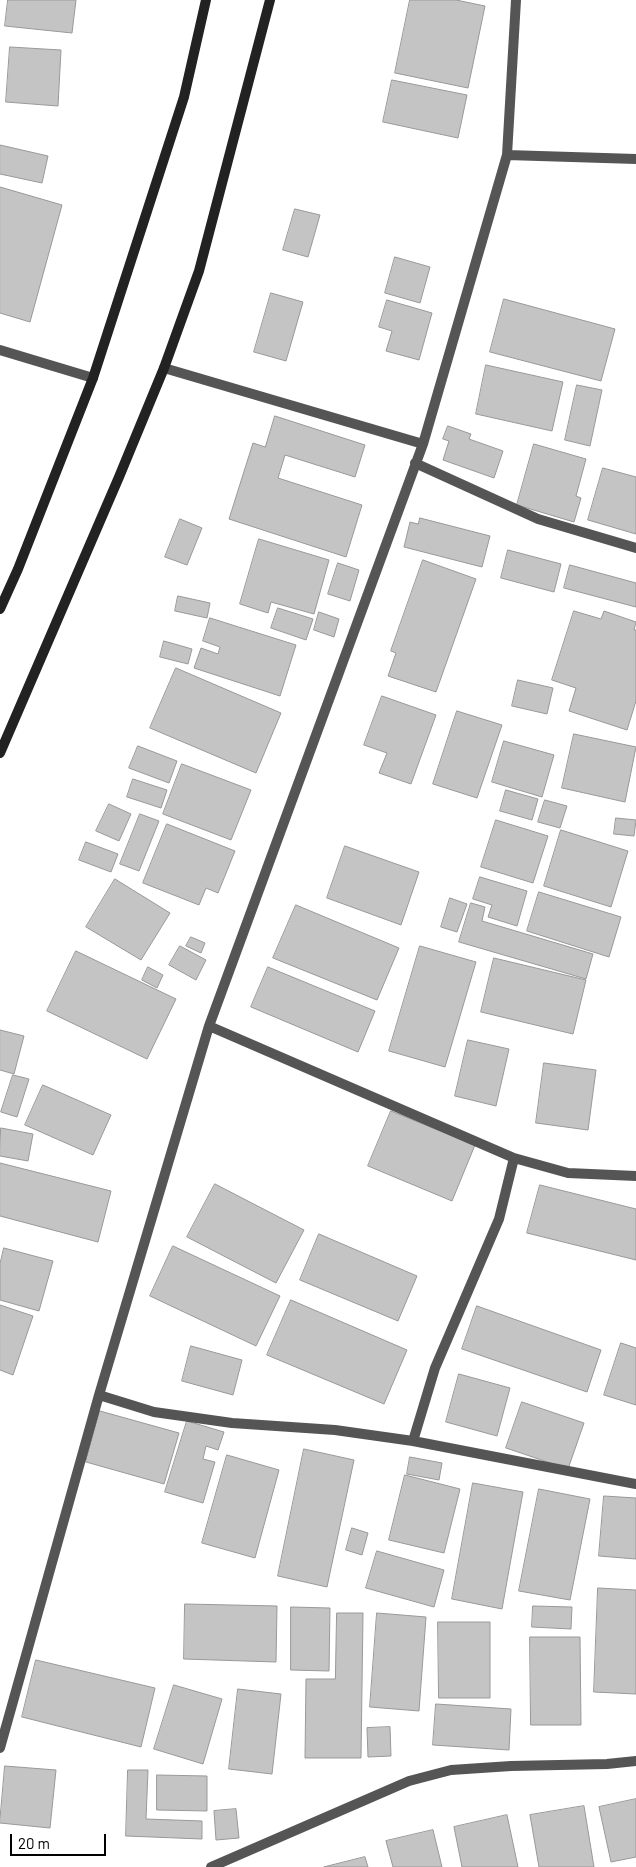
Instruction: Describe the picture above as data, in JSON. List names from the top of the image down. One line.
{"scale_bar":"20 m"}
